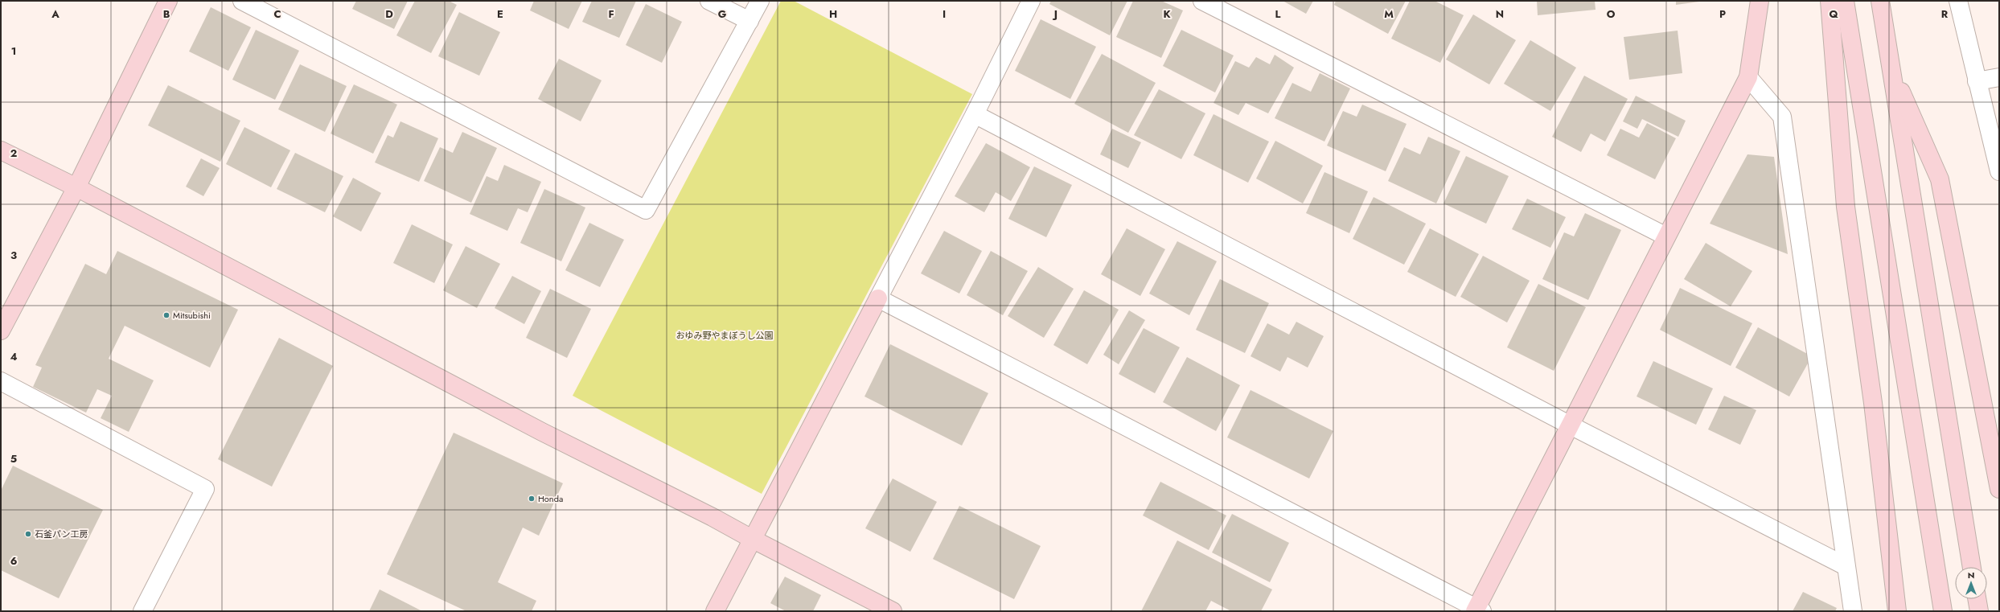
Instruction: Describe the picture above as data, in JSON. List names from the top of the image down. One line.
{"parks":["おゆみ野やまぼうし公園"],"places":["Mitsubishi","Honda","石釜パン工房"],"north":"top","grid":{"columns":["A","B","C","D","E","F","G","H","I","J","K","L","M","N","O","P","Q","R"],"rows":["1","2","3","4","5","6"]}}
